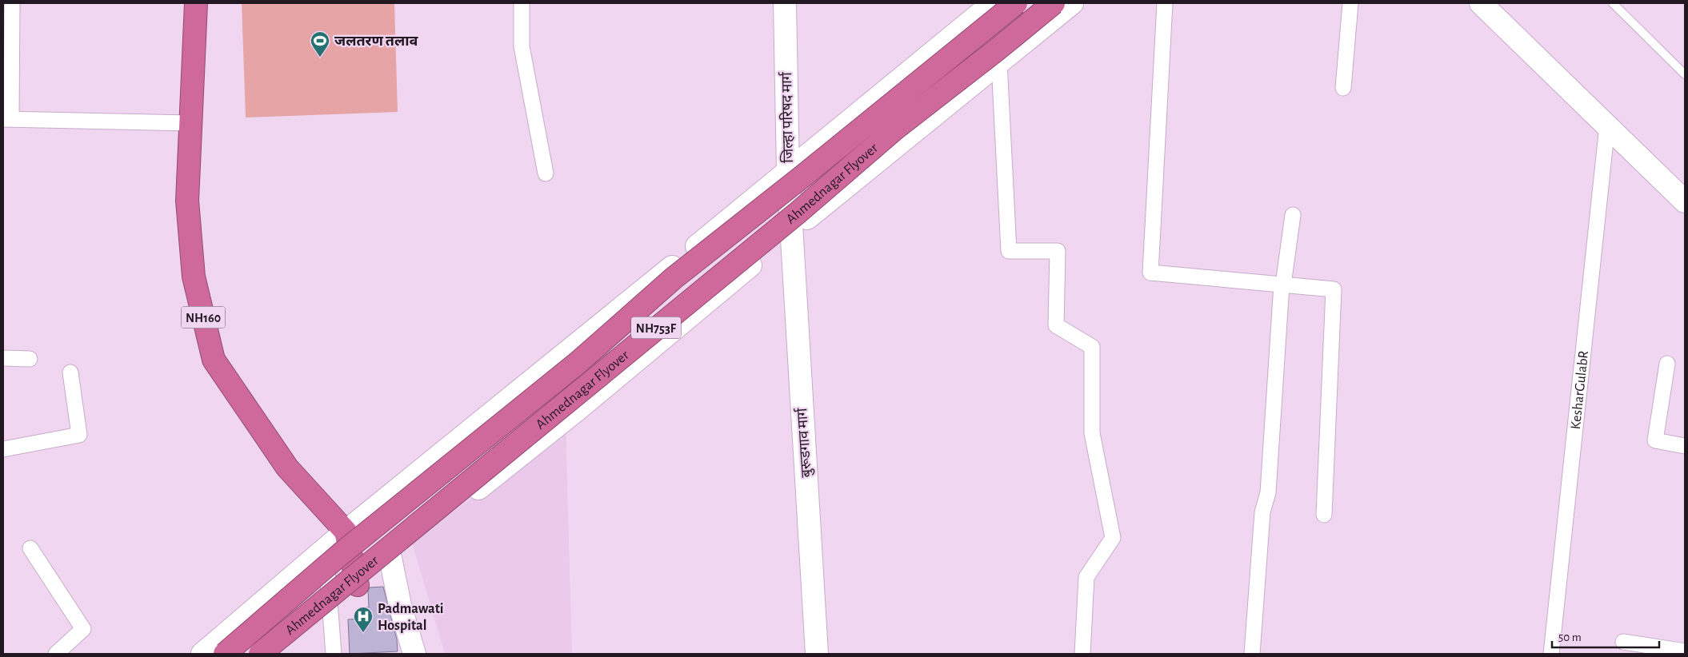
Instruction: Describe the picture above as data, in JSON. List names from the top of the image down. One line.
{"streets":{"highway":["Ahmednagar Flyover","NH160","NH753F"],"street":["जिल्हा परिषद मार्ग","KesharGulabR","बुरूडगाव मार्ग"]},"crossings":[["जिल्हा परिषद मार्ग","बुरूडगाव मार्ग"]],"places":{"sports":["जलतरण तलाव"],"hospital":["Padmawati Hospital"]},"scale_bar":"50 m"}
